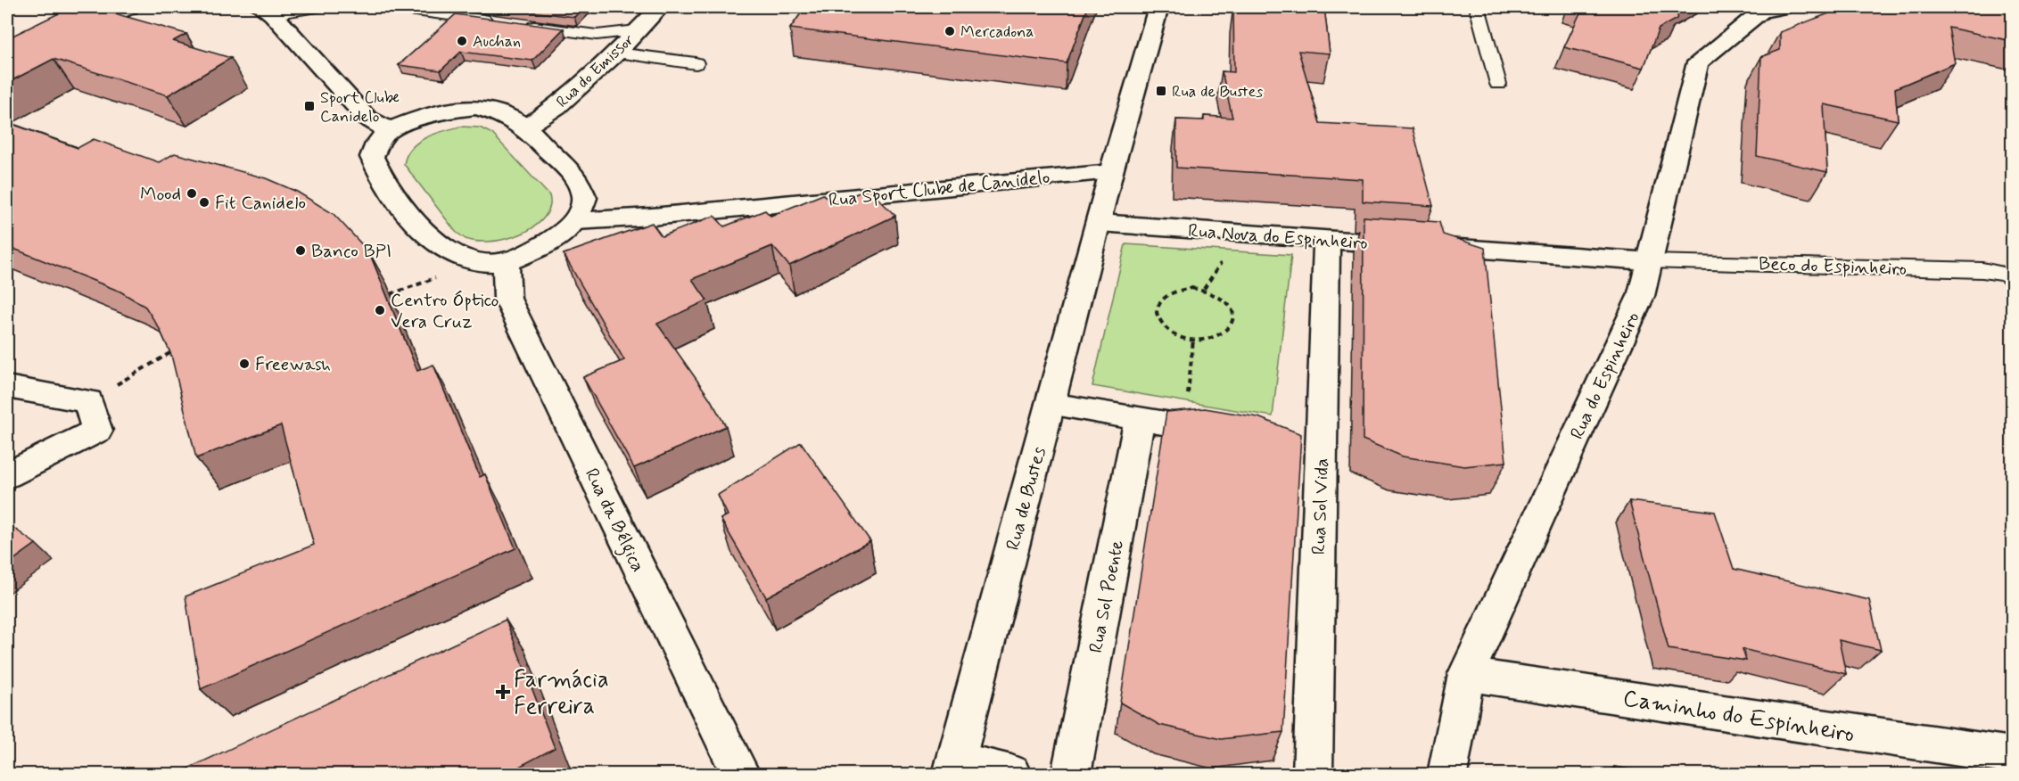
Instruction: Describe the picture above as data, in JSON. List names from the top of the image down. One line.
{"streets":{"street":["Rua do Emissor","Rua Sport Clube de Canidelo","Rua Nova do Espinheiro","Rua do Espinheiro","Rua de Bustes","Rua Sol Vida","Rua da Bélgica","Rua Sol Poente","Caminho do Espinheiro"],"lane":["Beco do Espinheiro"]},"crossings":[["Rua do Emissor","Rua Sport Clube de Canidelo"],["Rua do Emissor","Rua da Bélgica"],["Rua Sport Clube de Canidelo","Rua de Bustes"],["Rua Sport Clube de Canidelo","Rua da Bélgica"],["Rua Nova do Espinheiro","Beco do Espinheiro"],["Rua Nova do Espinheiro","Rua do Espinheiro"],["Rua Nova do Espinheiro","Rua de Bustes"],["Rua Nova do Espinheiro","Rua Sol Vida"],["Beco do Espinheiro","Rua do Espinheiro"],["Rua do Espinheiro","Caminho do Espinheiro"]],"places":{"other":["Mercadona","Auchan","Mood","Fit Canidelo","Banco BPI","Centro Óptico Vera Cruz","Freewash"],"transit":["Rua de Bustes","Sport Clube Canidelo"],"health":["Farmácia Ferreira"]}}
